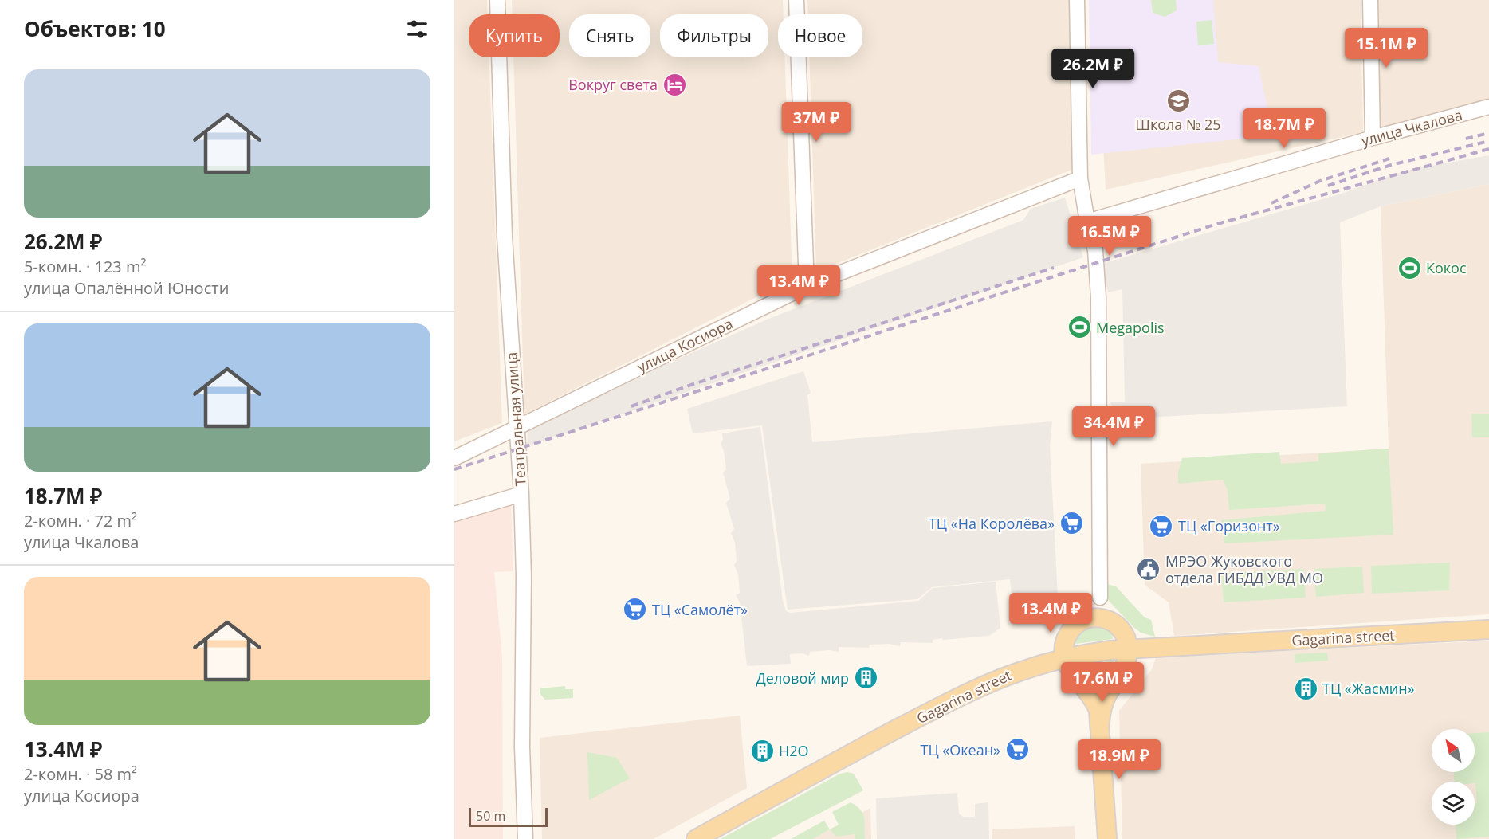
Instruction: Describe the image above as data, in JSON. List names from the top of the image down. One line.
{"streets":{"main road":["Gagarina street"],"street":["улица Чкалова","улица Косиора","Театральная улица"]},"crossings":[["улица Косиора","Театральная улица"]],"places":{"hotel":["Вокруг света"],"school or university":["Школа № 25"],"sports":["Кокос","Megapolis"],"supermarket":["ТЦ «На Королёва»","ТЦ «Горизонт»","ТЦ «Самолёт»","ТЦ «Океан»"],"public building":["МРЭО Жуковского отдела ГИБДД УВД МО"],"building":["Деловой мир","ТЦ «Жасмин»","H2O"]},"scale_bar":"50 m","north":"top left","page":{"heading":"Объектов: 10","chip":["Купить","Снять","Фильтры","Новое"],"price":["15.1M ₽","26.2M ₽","37M ₽","18.7M ₽","16.5M ₽","13.4M ₽","34.4M ₽","13.4M ₽","17.6M ₽","18.9M ₽"],"list":[{"name":"26.2M ₽","note":"5-комн. · 123 m² · улица Опалённой Юности"},{"name":"18.7M ₽","note":"2-комн. · 72 m² · улица Чкалова"},{"name":"13.4M ₽","note":"2-комн. · 58 m² · улица Косиора"}],"scale":"50 m"}}
